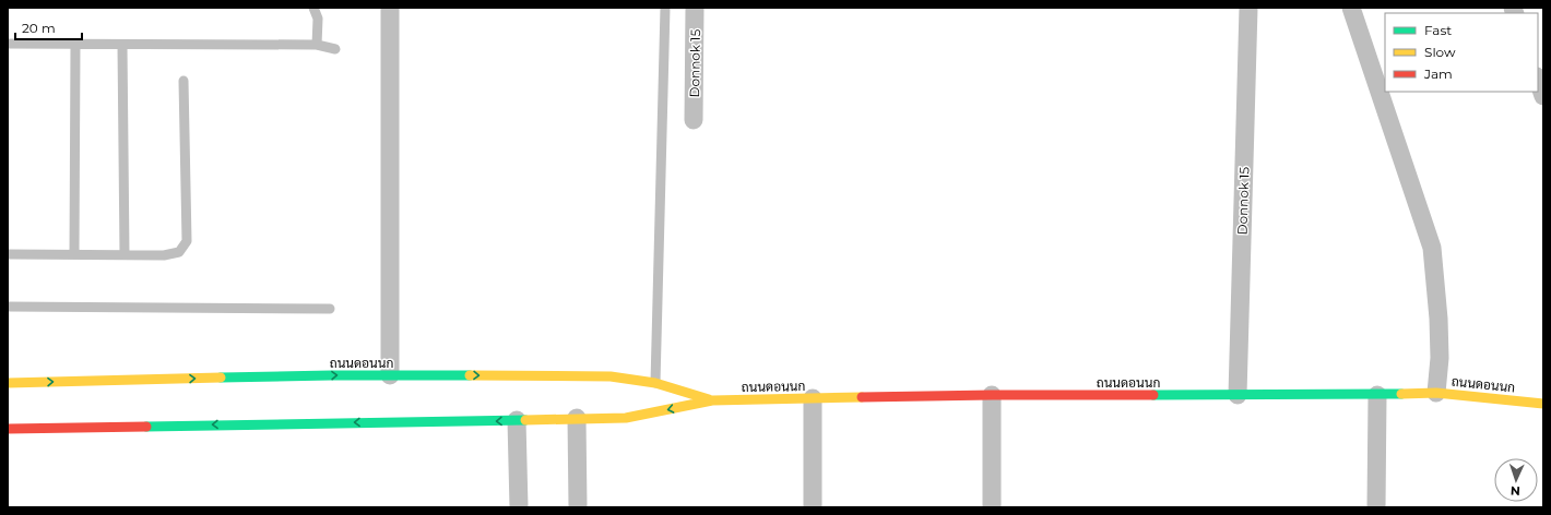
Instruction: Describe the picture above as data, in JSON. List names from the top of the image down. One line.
{"streets":{"main road":["ถนนดอนนก"],"street":["Donnok 15"]},"crossings":[["Donnok 15","ถนนดอนนก"]],"legend":["Fast","Slow","Jam"],"scale_bar":"20 m","north":"bottom"}
